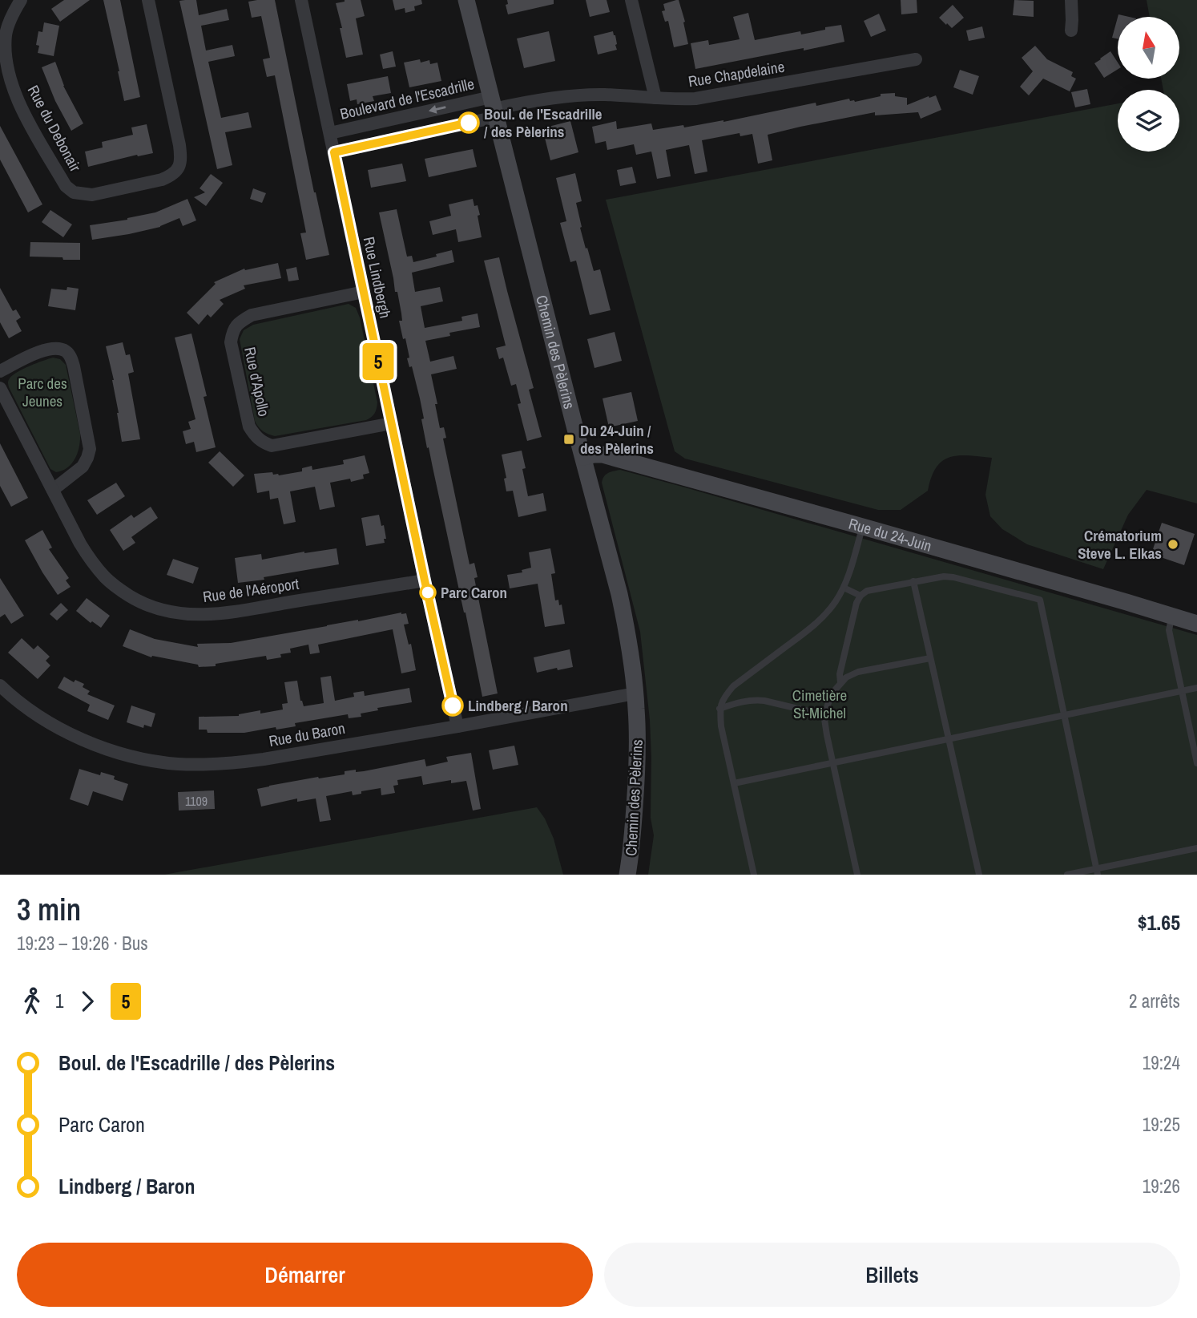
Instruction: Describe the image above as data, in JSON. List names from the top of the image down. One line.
{"streets":{"street":["Rue Chapdelaine","Boulevard de l'Escadrille","Rue du Debonair","Rue Lindbergh","Chemin des Pèlerins","Rue d'Apollo","Rue du 24-Juin","Rue de l'Aéroport","Rue du Baron"]},"crossings":[["Rue Chapdelaine","Boulevard de l'Escadrille"],["Rue Chapdelaine","Chemin des Pèlerins"],["Boulevard de l'Escadrille","Rue Lindbergh"],["Boulevard de l'Escadrille","Chemin des Pèlerins"],["Rue Lindbergh","Rue d'Apollo"],["Rue Lindbergh","Rue de l'Aéroport"],["Rue Lindbergh","Rue du Baron"],["Chemin des Pèlerins","Rue du 24-Juin"],["Chemin des Pèlerins","Rue du Baron"]],"parks":["Parc des Jeunes","Cimetière St-Michel"],"places":{"other":["Boul. de l'Escadrille / des Pèlerins","Crématorium Steve L. Elkas","Parc Caron","Lindberg / Baron"],"transit":["Du 24-Juin / des Pèlerins"]},"lines":["bus line 5"],"house_numbers":["1109"],"north":"top","page":{"on_map":"5","heading":["3 min","19:23 – 19:26 · Bus","$1.65"],"legs":["1","5","2 arrêts"],"list":[{"name":"Boul. de l'Escadrille / des Pèlerins","value":"19:24"},{"name":"Parc Caron","value":"19:25"},{"name":"Lindberg / Baron","value":"19:26"}],"buttons":["Démarrer","Billets"]}}
